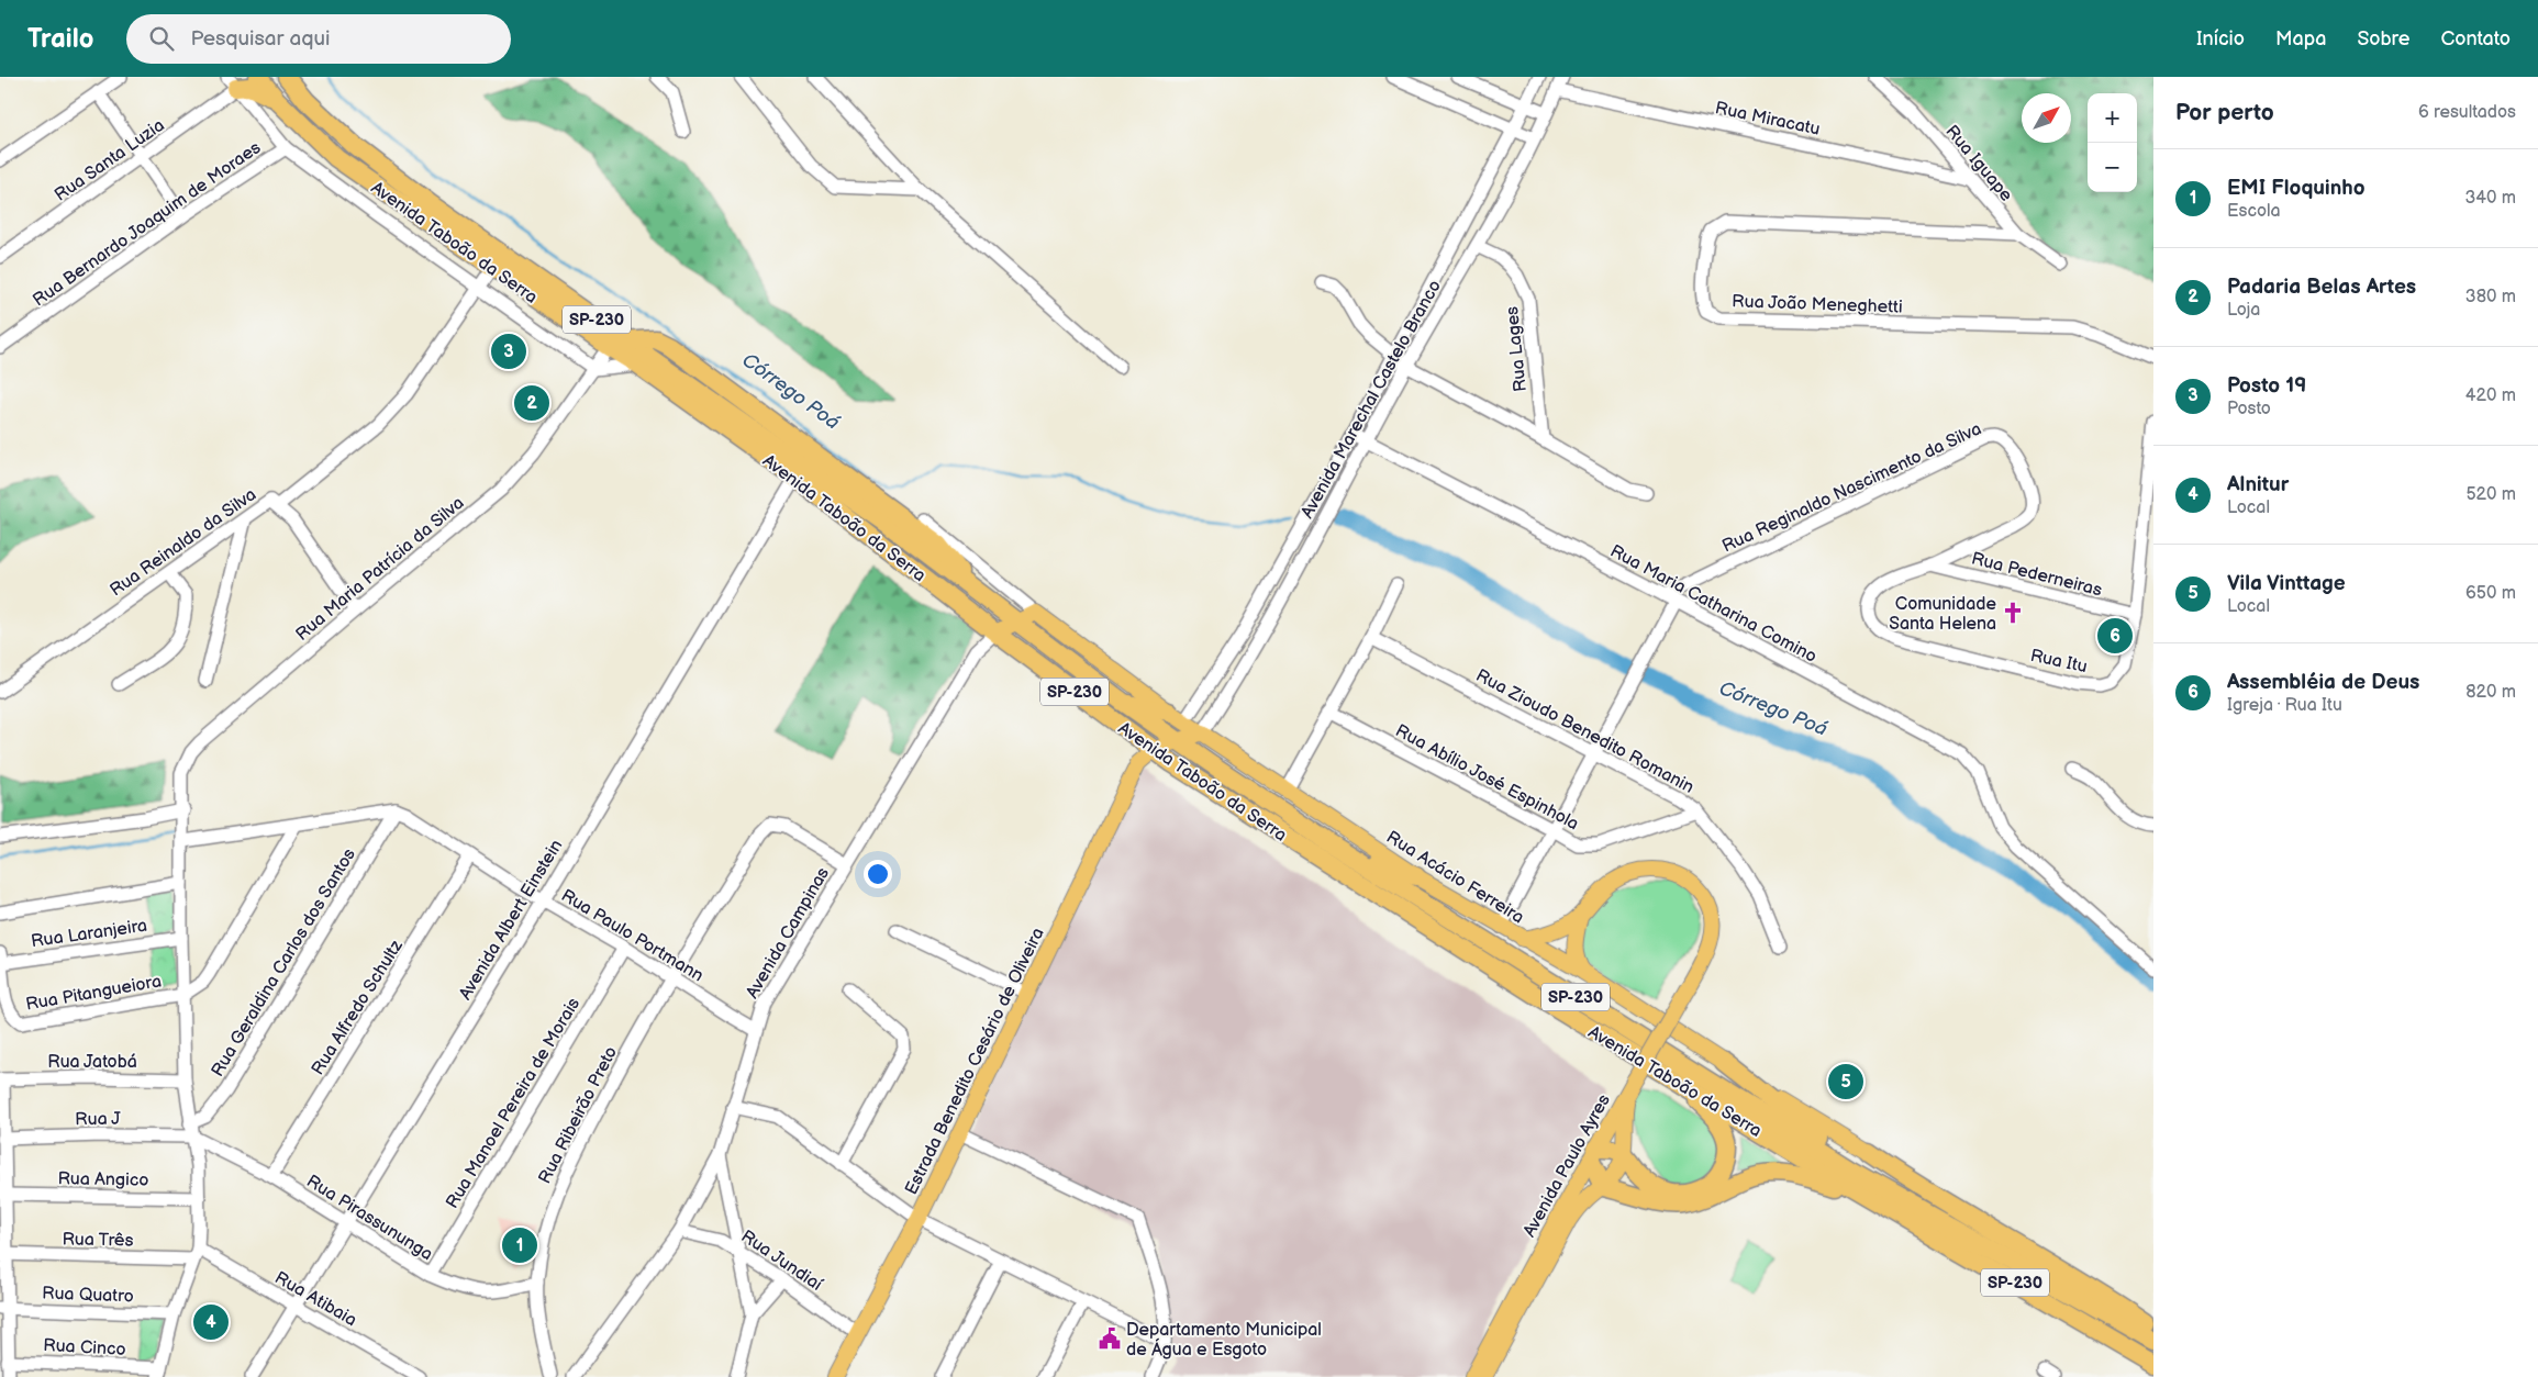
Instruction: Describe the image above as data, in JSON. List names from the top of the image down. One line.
{"streets":{"highway":["Avenida Taboão da Serra","SP-230"],"main road":["Rua Acácio Ferreira","Estrada Benedito Cesário de Oliveira","Avenida Paulo Ayres"],"street":["Rua Miracatu","Rua Santa Luzia","Rua Iguape","Rua Bernardo Joaquim de Moraes","Rua João Meneghetti","Rua Lages","Avenida Marechal Castelo Branco","Rua Reginaldo Nascimento da Silva","Rua Reinaldo da Silva","Rua Maria Patrícia da Silva","Rua Pederneiras","Rua Maria Catharina Comino","Rua Itu","Rua Zioudo Benedito Romanin","Rua Abílio José Espinhola","Avenida Albert Einstein","Rua Laranjeira","Avenida Campinas","Rua Paulo Portmann","Rua Geraldina Carlos dos Santos","Rua Pitangueiora","Rua Alfredo Schultz","Rua Jatobá","Rua Manoel Pereira de Morais","Rua Ribeirão Preto","Rua J","Rua Angico","Rua Pirassununga","Rua Três","Rua Jundiaí","Rua Quatro","Rua Atibaia","Rua Cinco"]},"crossings":[["Rua Miracatu","Rua Iguape"],["Rua Miracatu","Avenida Marechal Castelo Branco"],["Rua Iguape","Rua João Meneghetti"],["Avenida Taboão da Serra","Rua Maria Patrícia da Silva"],["Avenida Taboão da Serra","Avenida Albert Einstein"],["Avenida Taboão da Serra","Avenida Campinas"],["Avenida Taboão da Serra","Estrada Benedito Cesário de Oliveira"],["Rua Lages","Avenida Marechal Castelo Branco"],["Avenida Marechal Castelo Branco","Rua Maria Catharina Comino"],["Avenida Marechal Castelo Branco","Rua Acácio Ferreira"],["Rua Reginaldo Nascimento da Silva","Rua Pederneiras"],["Rua Reginaldo Nascimento da Silva","Rua Maria Catharina Comino"],["Rua Reginaldo Nascimento da Silva","Rua Itu"],["Rua Reinaldo da Silva","Rua Maria Patrícia da Silva"],["Rua Maria Patrícia da Silva","Rua Laranjeira"],["Rua Maria Patrícia da Silva","Rua Geraldina Carlos dos Santos"],["Rua Maria Patrícia da Silva","Rua Pitangueiora"],["Rua Maria Patrícia da Silva","Rua Jatobá"],["Rua Maria Patrícia da Silva","Rua J"],["Rua Maria Patrícia da Silva","Rua Angico"],["Rua Maria Patrícia da Silva","Rua Pirassununga"],["Rua Maria Patrícia da Silva","Rua Três"],["Rua Maria Patrícia da Silva","Rua Quatro"],["Rua Maria Patrícia da Silva","Rua Atibaia"],["Rua Maria Patrícia da Silva","Rua Cinco"],["Rua Pederneiras","Rua Itu"],["Rua Zioudo Benedito Romanin","Rua Abílio José Espinhola"],["Avenida Albert Einstein","Rua Paulo Portmann"],["Avenida Albert Einstein","Rua Pirassununga"],["Avenida Albert Einstein","Rua Atibaia"],["Rua Laranjeira","Rua Pitangueiora"],["Avenida Campinas","Rua Paulo Portmann"],["Avenida Campinas","Rua Ribeirão Preto"],["Avenida Campinas","Rua Jundiaí"],["Rua Paulo Portmann","Rua Geraldina Carlos dos Santos"],["Rua Paulo Portmann","Rua Alfredo Schultz"],["Rua Paulo Portmann","Rua Manoel Pereira de Morais"],["Rua Paulo Portmann","Rua Ribeirão Preto"],["Rua Geraldina Carlos dos Santos","Rua J"],["Rua Geraldina Carlos dos Santos","Rua Pirassununga"],["Rua Alfredo Schultz","Rua Pirassununga"],["Estrada Benedito Cesário de Oliveira","Rua Jundiaí"],["Rua Manoel Pereira de Morais","Rua Pirassununga"],["Rua Ribeirão Preto","Rua Pirassununga"],["Rua J","Rua Pirassununga"],["Rua Três","Rua Atibaia"]],"water":["Córrego Poá"],"places":{"church":["Comunidade Santa Helena"],"public building":["Departamento Municipal de Água e Esgoto"]},"north":"top right","page":{"header":"Trailo","search":"Pesquisar aqui","nav":["Início","Mapa","Sobre","Contato"],"heading":["Por perto","6 resultados"],"map_buttons":["+","−"],"list":[{"mark":"1","name":"EMI Floquinho","note":"Escola","value":"340 m"},{"mark":"2","name":"Padaria Belas Artes","note":"Loja","value":"380 m"},{"mark":"3","name":"Posto 19","note":"Posto","value":"420 m"},{"mark":"4","name":"Alnitur","note":"Local","value":"520 m"},{"mark":"5","name":"Vila Vinttage","note":"Local","value":"650 m"},{"mark":"6","name":"Assembléia de Deus","note":"Igreja · Rua Itu","value":"820 m"}],"pins":["3","2","6","5","1","4"]}}
